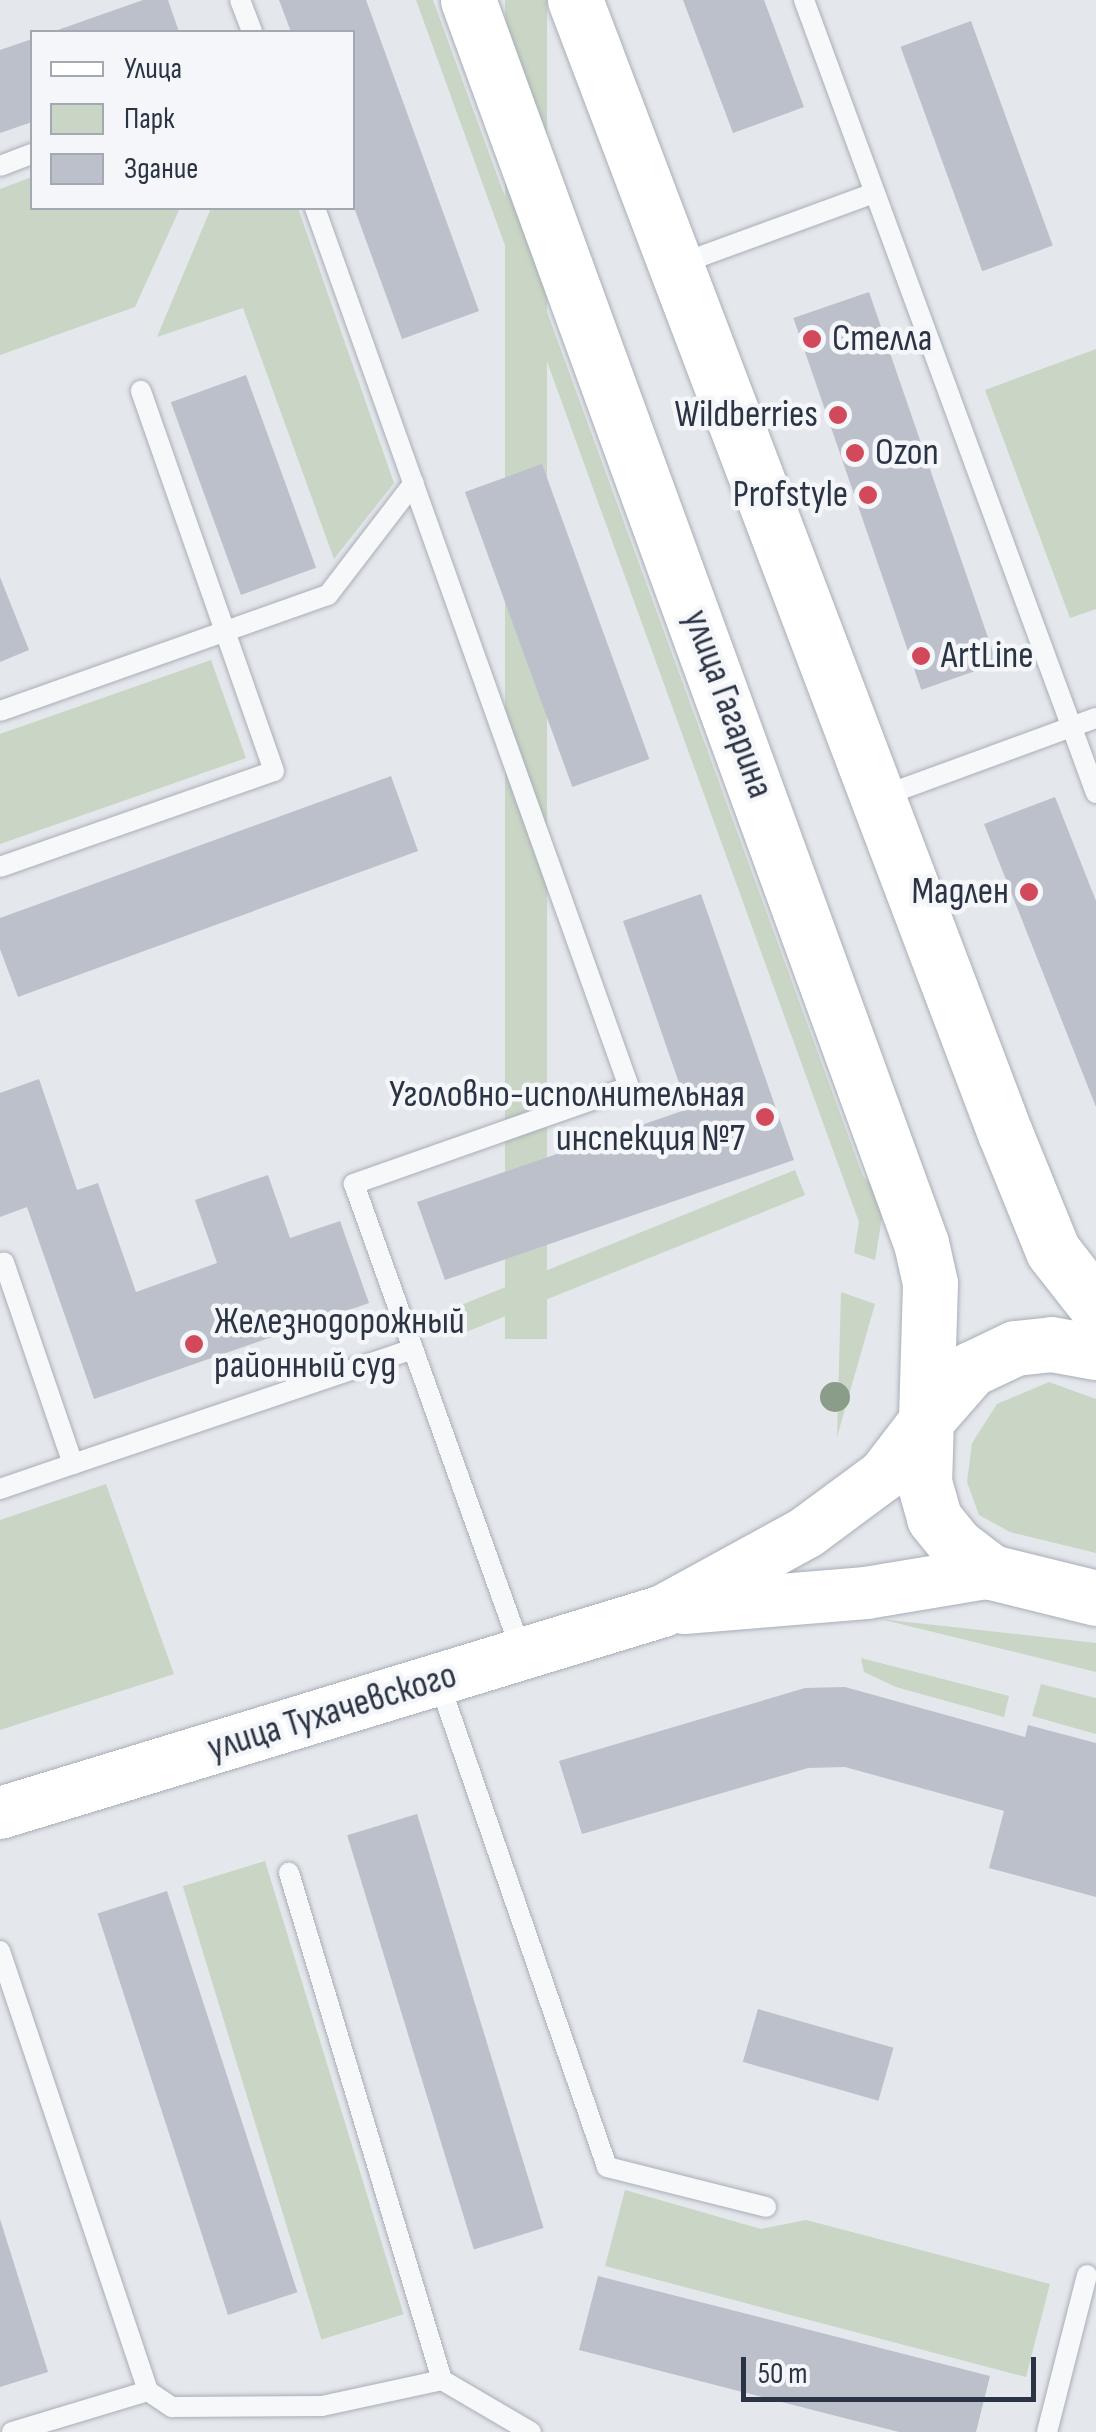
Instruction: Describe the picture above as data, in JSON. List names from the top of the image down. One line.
{"streets":{"main road":["улица Гагарина","улица Тухачевского"]},"crossings":[["улица Гагарина","улица Тухачевского"]],"places":["Стелла","Wildberries","Ozon","Profstyle","ArtLine","Мадлен","Уголовно-исполнительная инспекция №7","Железнодорожный районный суд"],"legend":["Улица","Парк","Здание"],"scale_bar":"50 m"}
